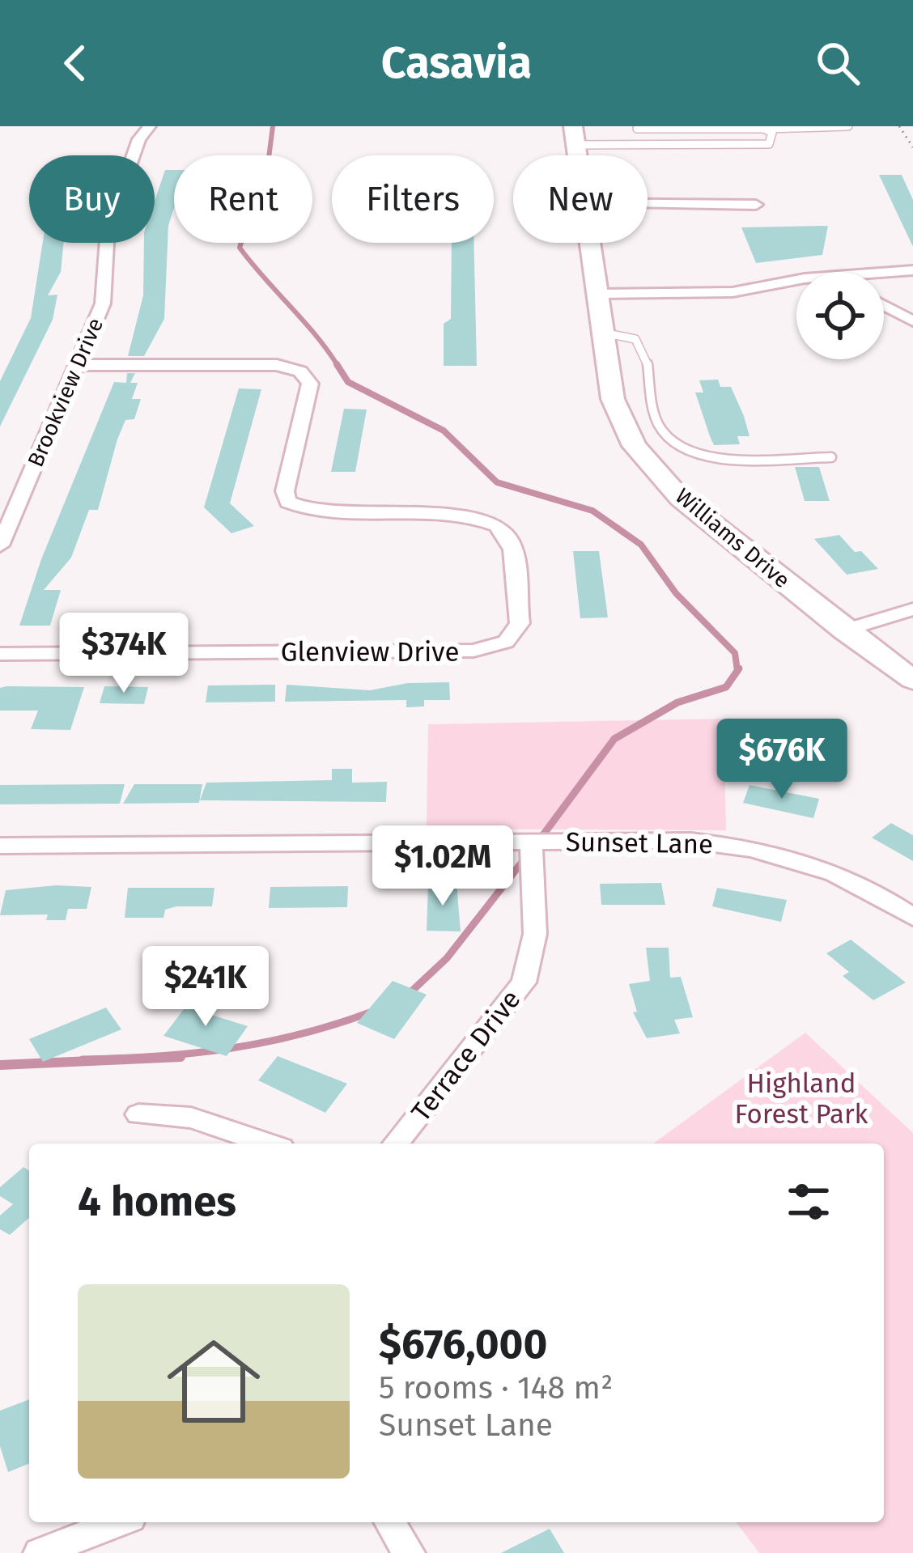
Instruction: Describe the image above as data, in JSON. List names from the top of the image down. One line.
{"streets":{"main road":["Williams Drive"],"street":["Brookview Drive","Glenview Drive","Sunset Lane","Terrace Drive"]},"crossings":[["Brookview Drive","Glenview Drive"],["Sunset Lane","Terrace Drive"]],"parks":["Highland Forest Park"],"page":{"header":"Casavia","chip":["Buy","Rent","Filters","New"],"price":["$374K","$676K","$1.02M","$241K"],"heading":"4 homes","list":[{"name":"$676,000","note":"5 rooms · 148 m² · Sunset Lane"}]}}
